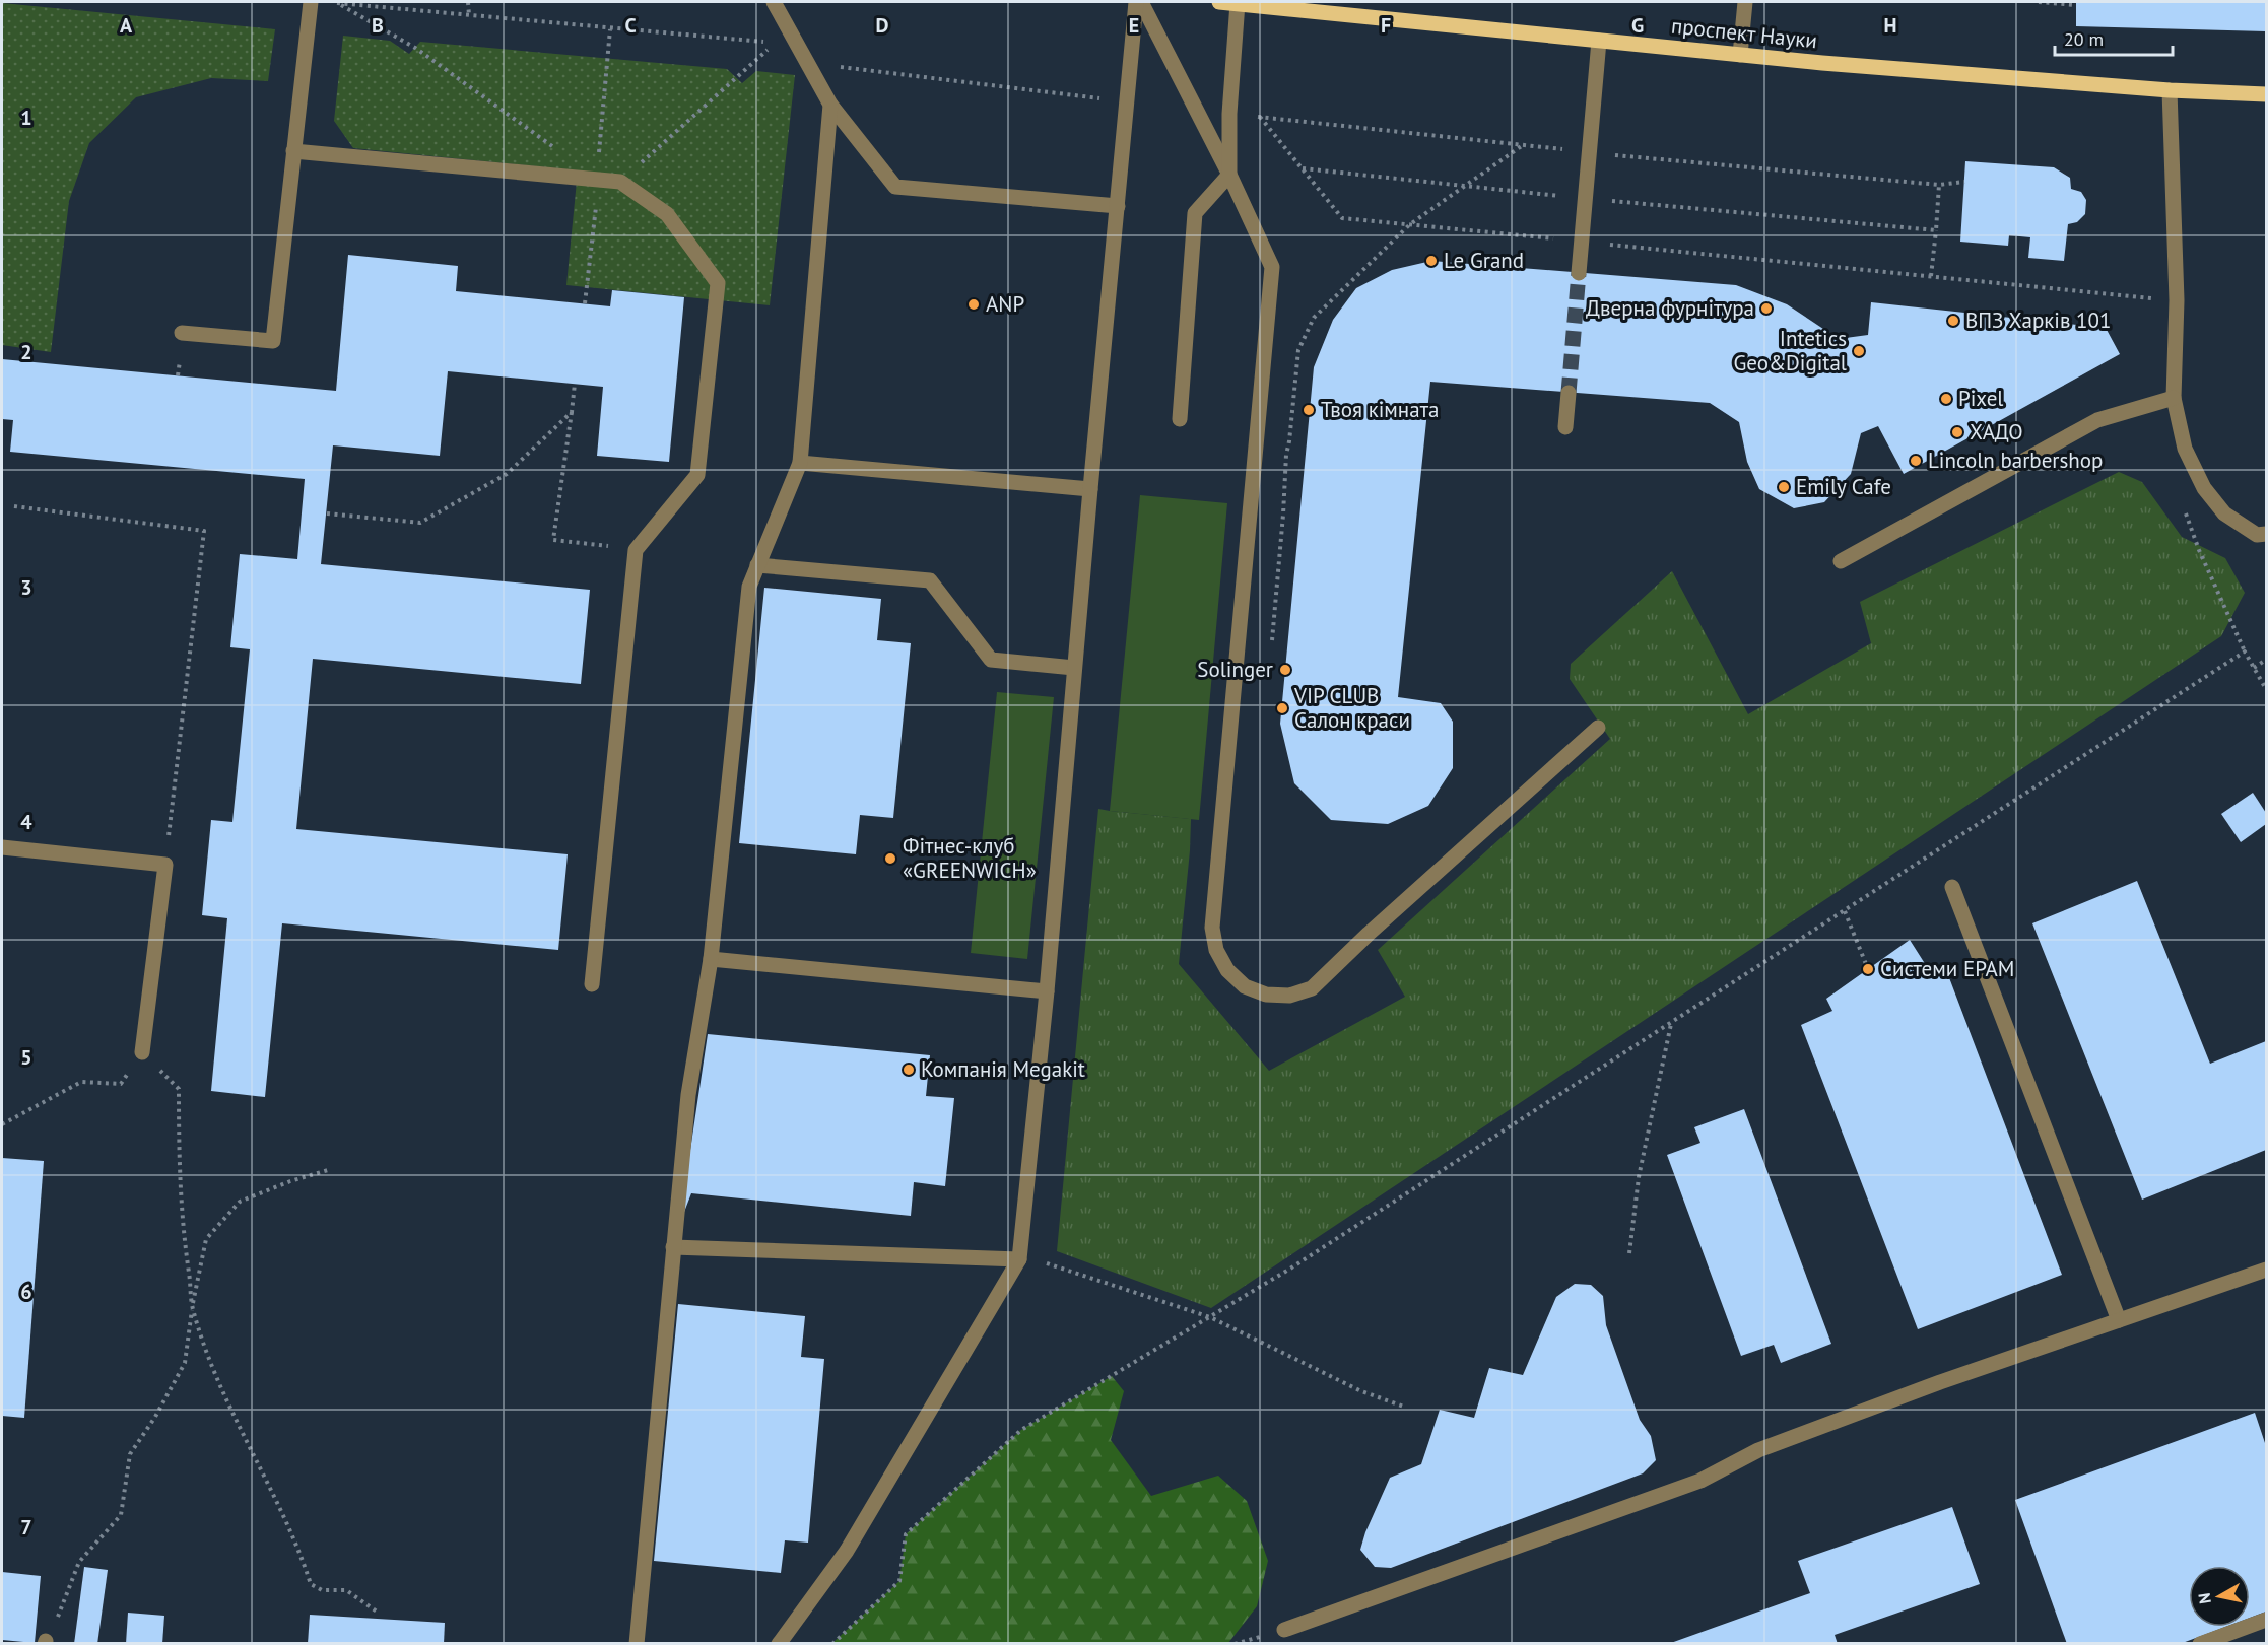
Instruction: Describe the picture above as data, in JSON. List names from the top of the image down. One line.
{"streets":{"main road":["проспект Науки"]},"places":["Le Grand","ANP","Дверна фурнітура","ВПЗ Харків 101","Intetics Geo&Digital","Pixel","Твоя кімната","ХАДО","Lincoln barbershop","Emily Cafe","Solinger","VIP CLUB Салон краси","Фітнес-клуб «GREENWICH»","Системи EPAM","Компанія Megakit"],"scale_bar":"20 m","north":"left","grid":{"columns":["A","B","C","D","E","F","G","H"],"rows":["1","2","3","4","5","6","7"]}}
